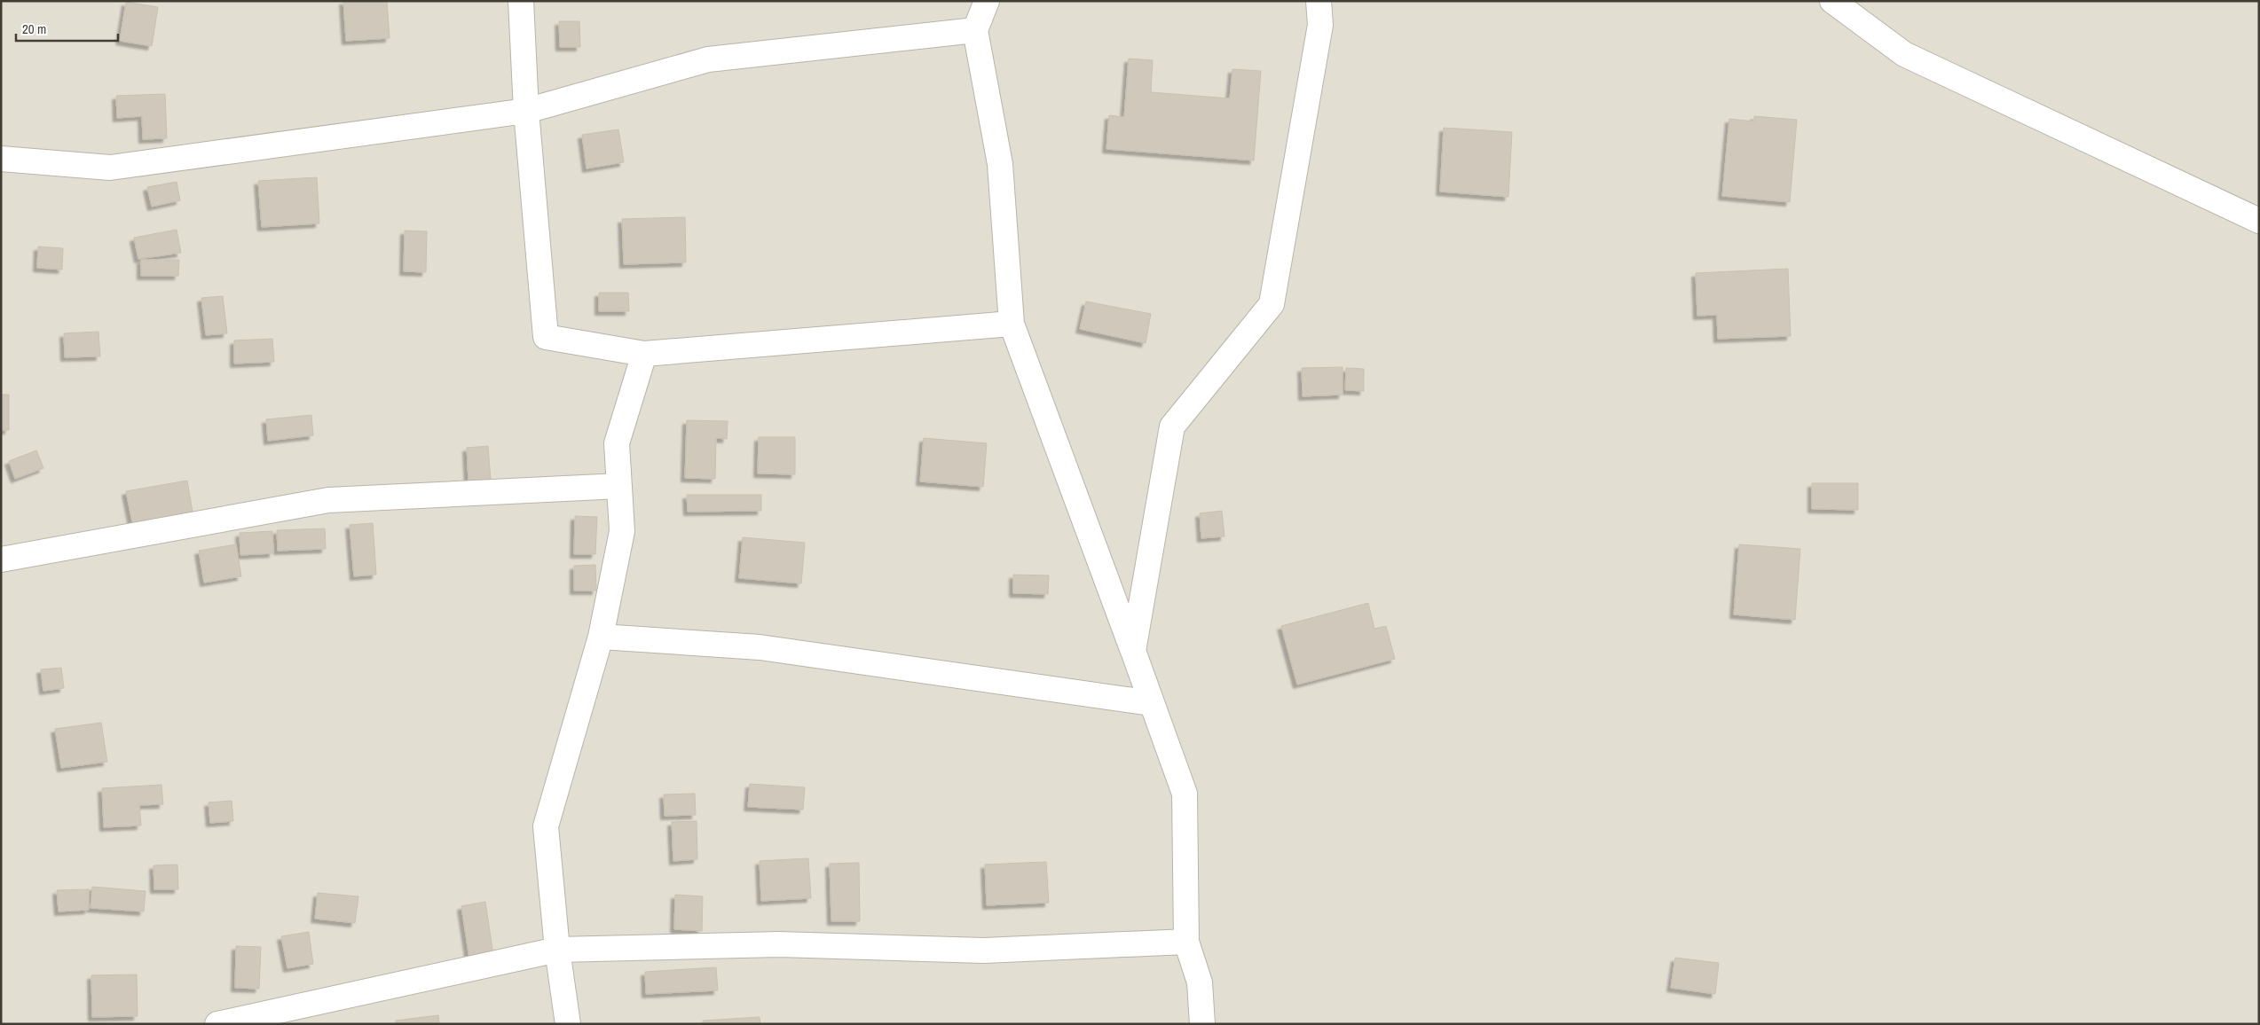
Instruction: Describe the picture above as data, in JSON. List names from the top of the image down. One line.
{"scale_bar":"20 m"}
